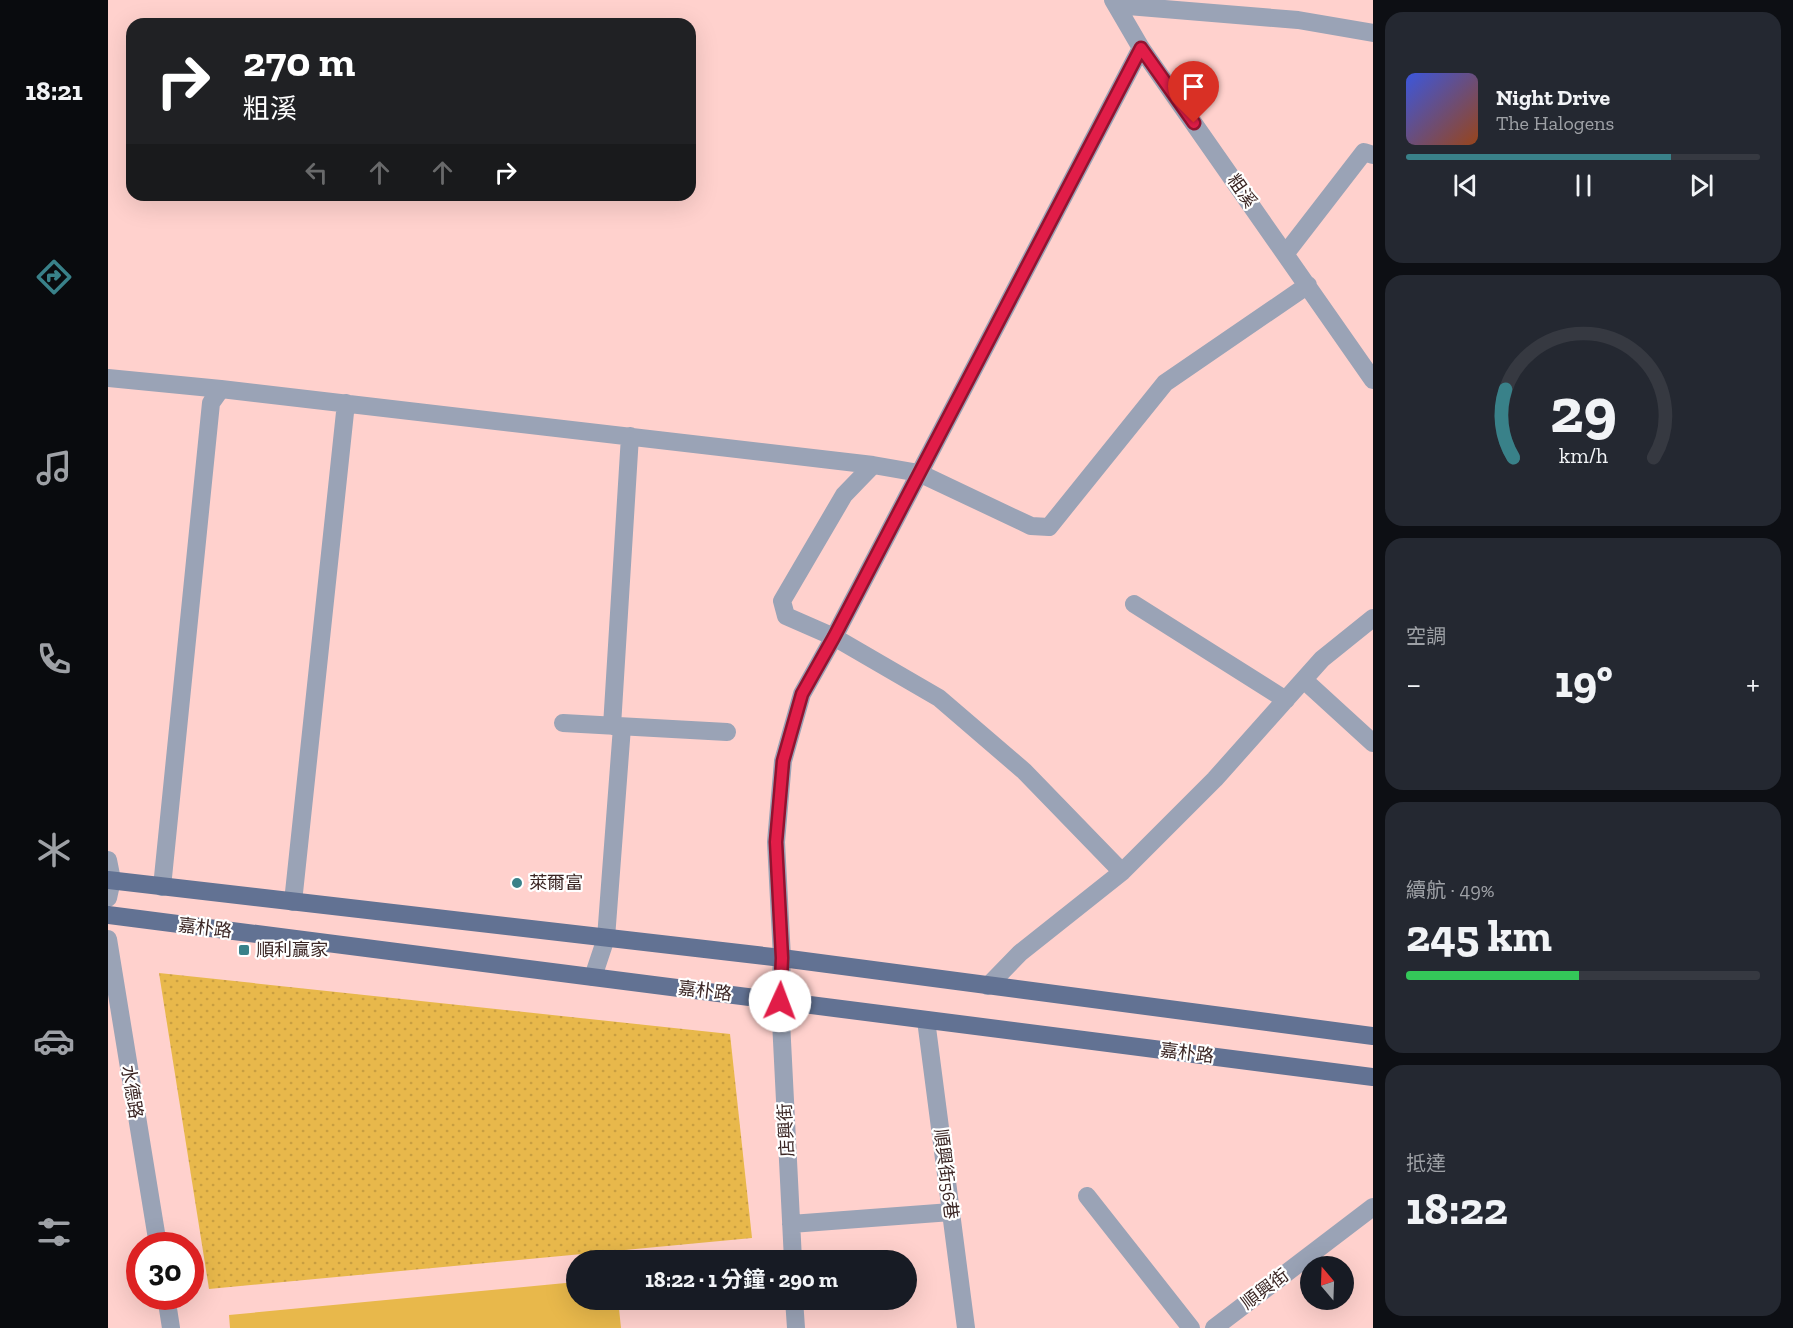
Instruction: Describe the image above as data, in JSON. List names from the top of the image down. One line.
{"streets":{"main road":["嘉朴路"],"street":["粗溪","水德路","店興街","順興街56巷","順興街"]},"crossings":[["粗溪","店興街"],["嘉朴路","店興街"],["嘉朴路","順興街56巷"]],"places":{"other":["萊爾富"],"transit":["順利贏家"]},"north":"top","page":{"tabs":"18:21","turn":["270 m","粗溪"],"song":["Night Drive","The Halogens"],"tile":["空調",["續航 · 49%","245 km"],["抵達","18:22"]],"heat":["−","19°","+"],"limit":"30","trip":"18:22 · 1 分鐘 · 290 m","gauge":["29","km/h"]}}
